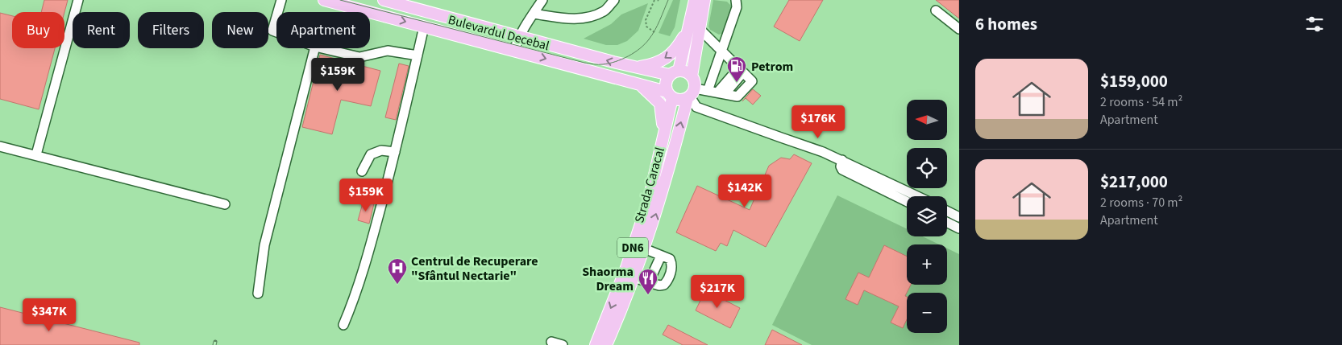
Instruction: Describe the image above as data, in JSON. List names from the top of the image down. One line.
{"streets":{"main road":["Bulevardul Decebal","Strada Caracal","DN6"]},"crossings":[["Bulevardul Decebal","Strada Caracal"],["Bulevardul Decebal","DN6"],["Strada Caracal","DN6"]],"places":{"fuel station":["Petrom"],"hospital":["Centrul de Recuperare \"Sfântul Nectarie\""],"restaurant":["Shaorma Dream"]},"north":"left","page":{"heading":"6 homes","chip":["Buy","Rent","Filters","New","Apartment"],"list":[{"name":"$159,000","note":"2 rooms · 54 m² · Apartment"},{"name":"$217,000","note":"2 rooms · 70 m² · Apartment"}],"price":["$159K","$176K","$142K","$159K","$217K","$347K"],"map_buttons":["+","−"]}}
